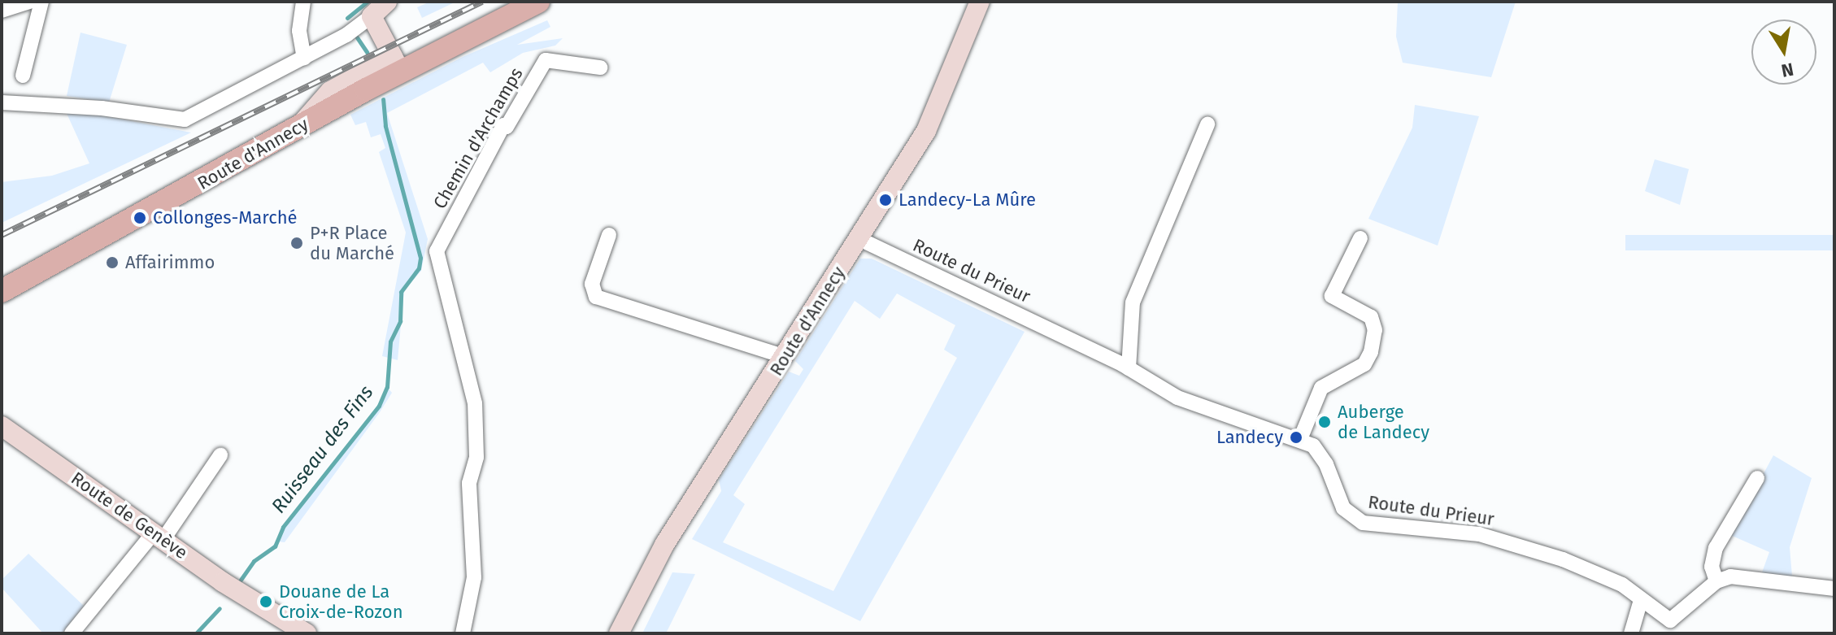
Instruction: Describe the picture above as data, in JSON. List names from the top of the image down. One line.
{"streets":{"main road":["Route d'Annecy"],"street":["Chemin d'Archamps","Route du Prieur","Route de Genève"]},"crossings":[["Route d'Annecy","Route du Prieur"]],"water":["Ruisseau des Fins"],"places":["Landecy-La Mûre","Collonges-Marché","P+R Place du Marché","Affairimmo","Auberge de Landecy","Landecy","Douane de La Croix-de-Rozon"],"north":"bottom"}
